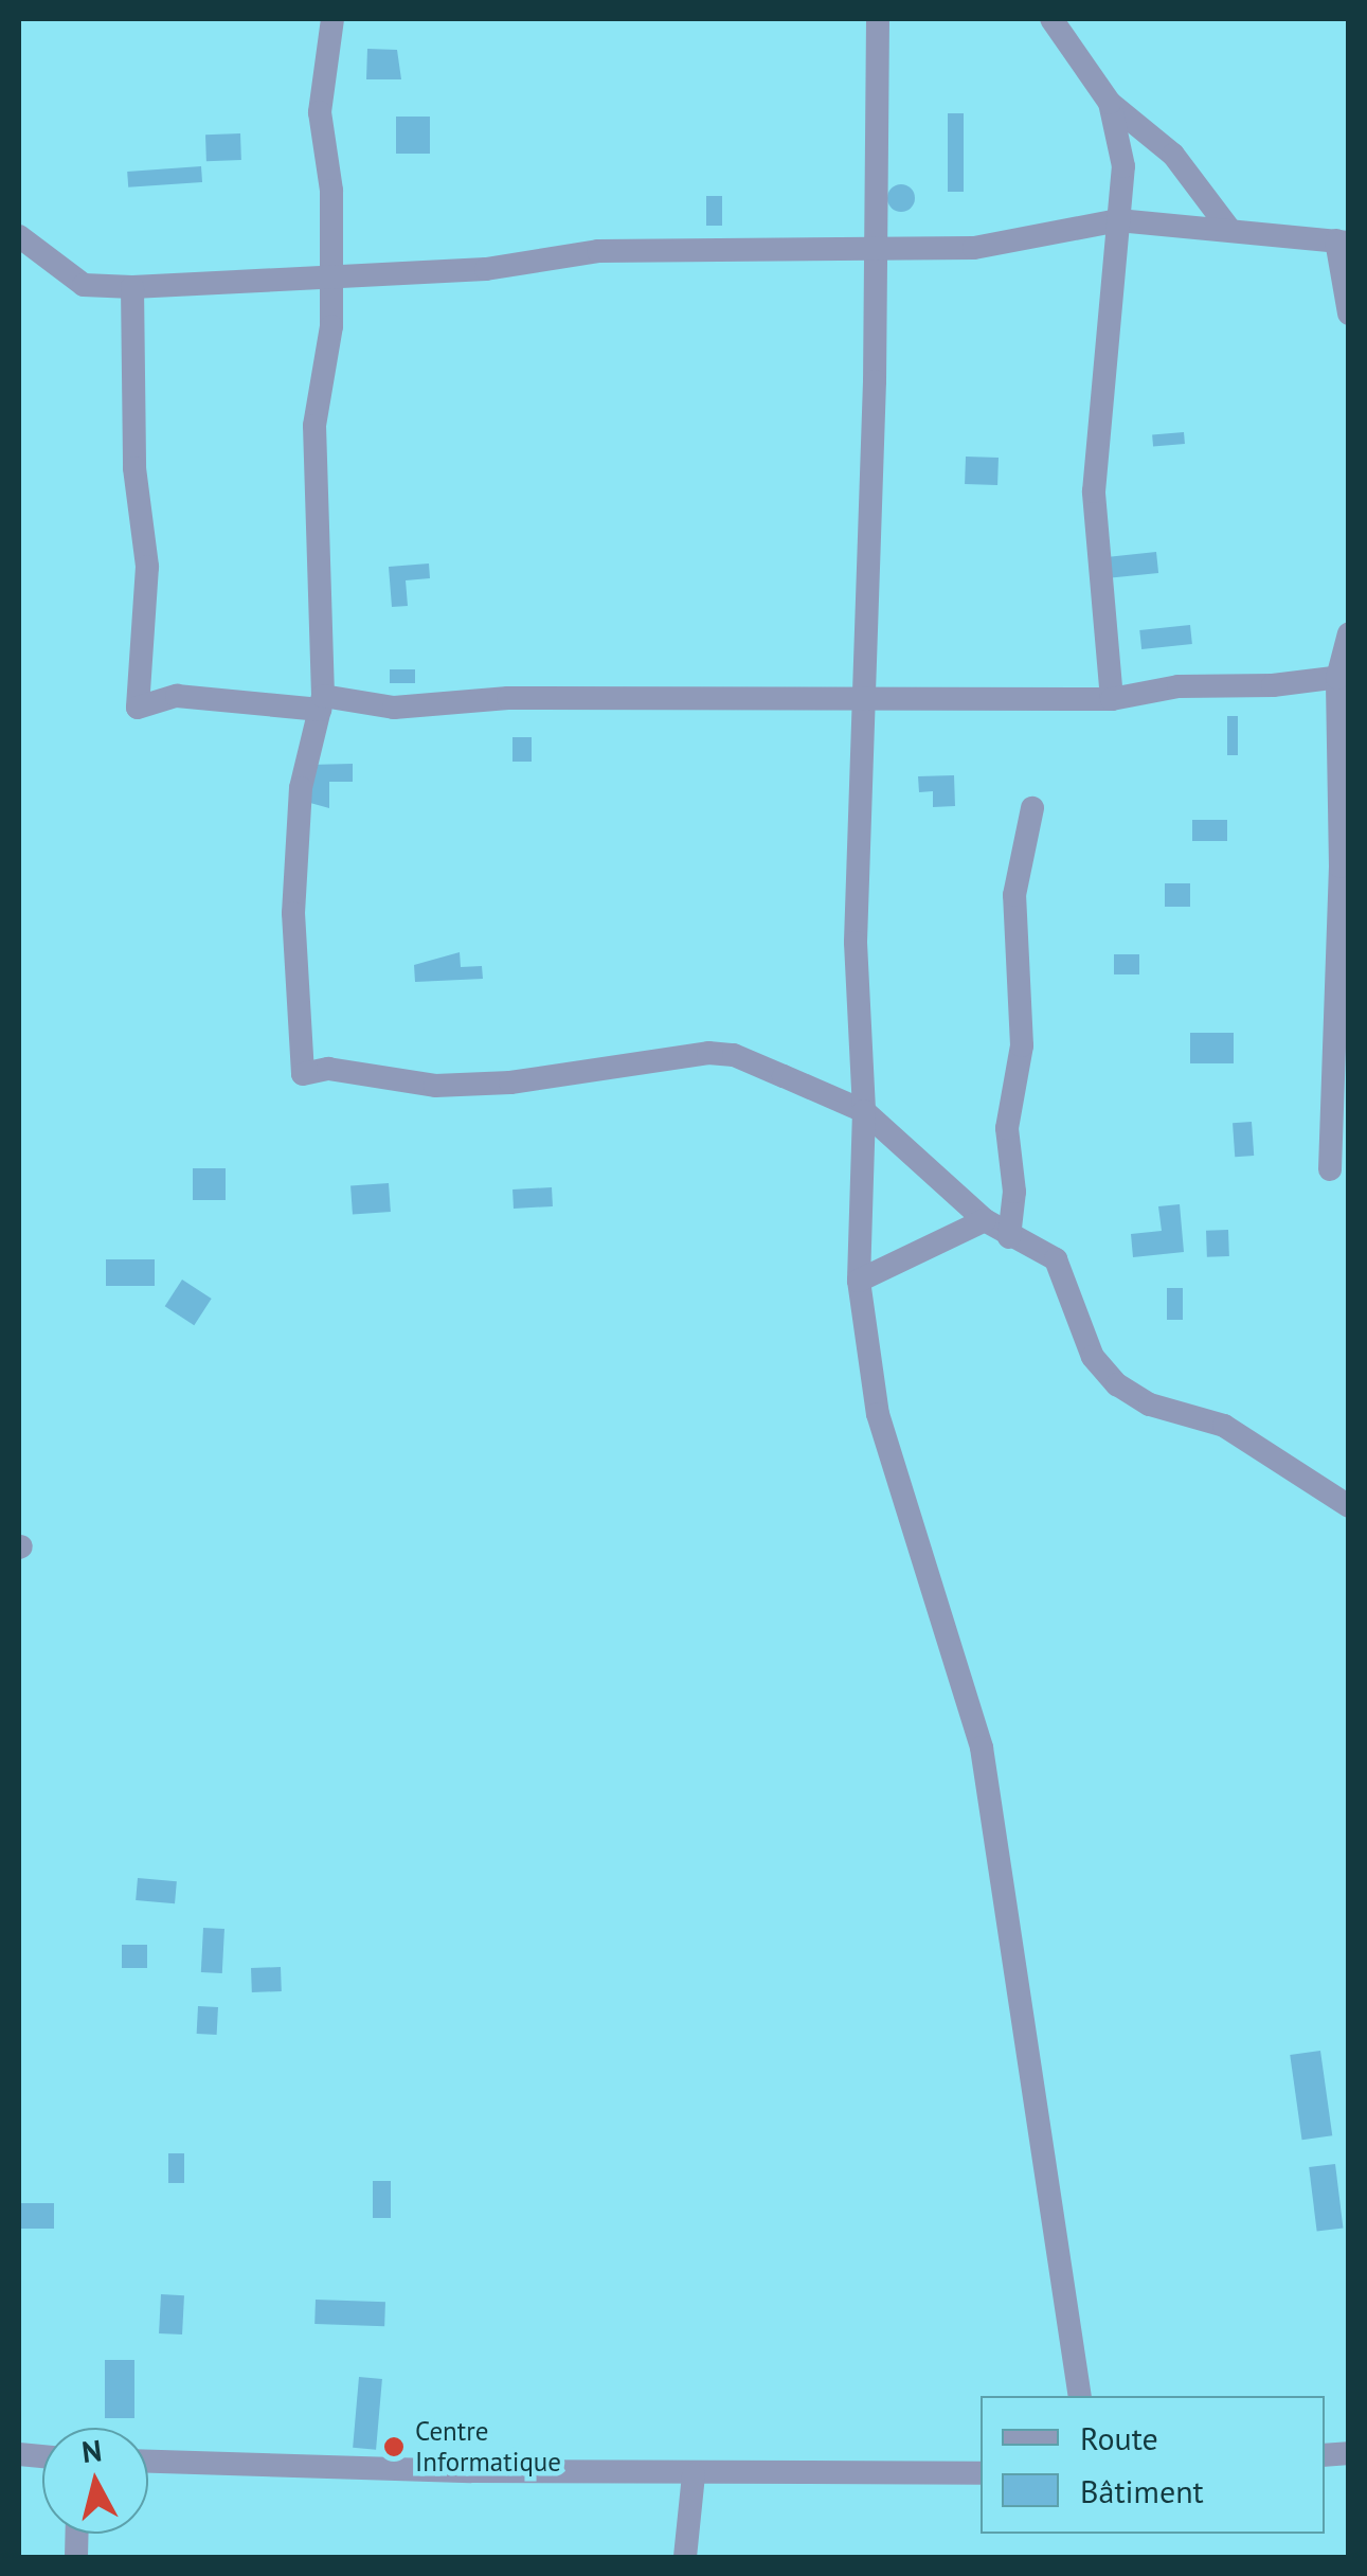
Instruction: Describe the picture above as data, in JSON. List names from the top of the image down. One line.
{"places":["Centre Informatique"],"legend":["Route","Bâtiment"],"north":"top"}
